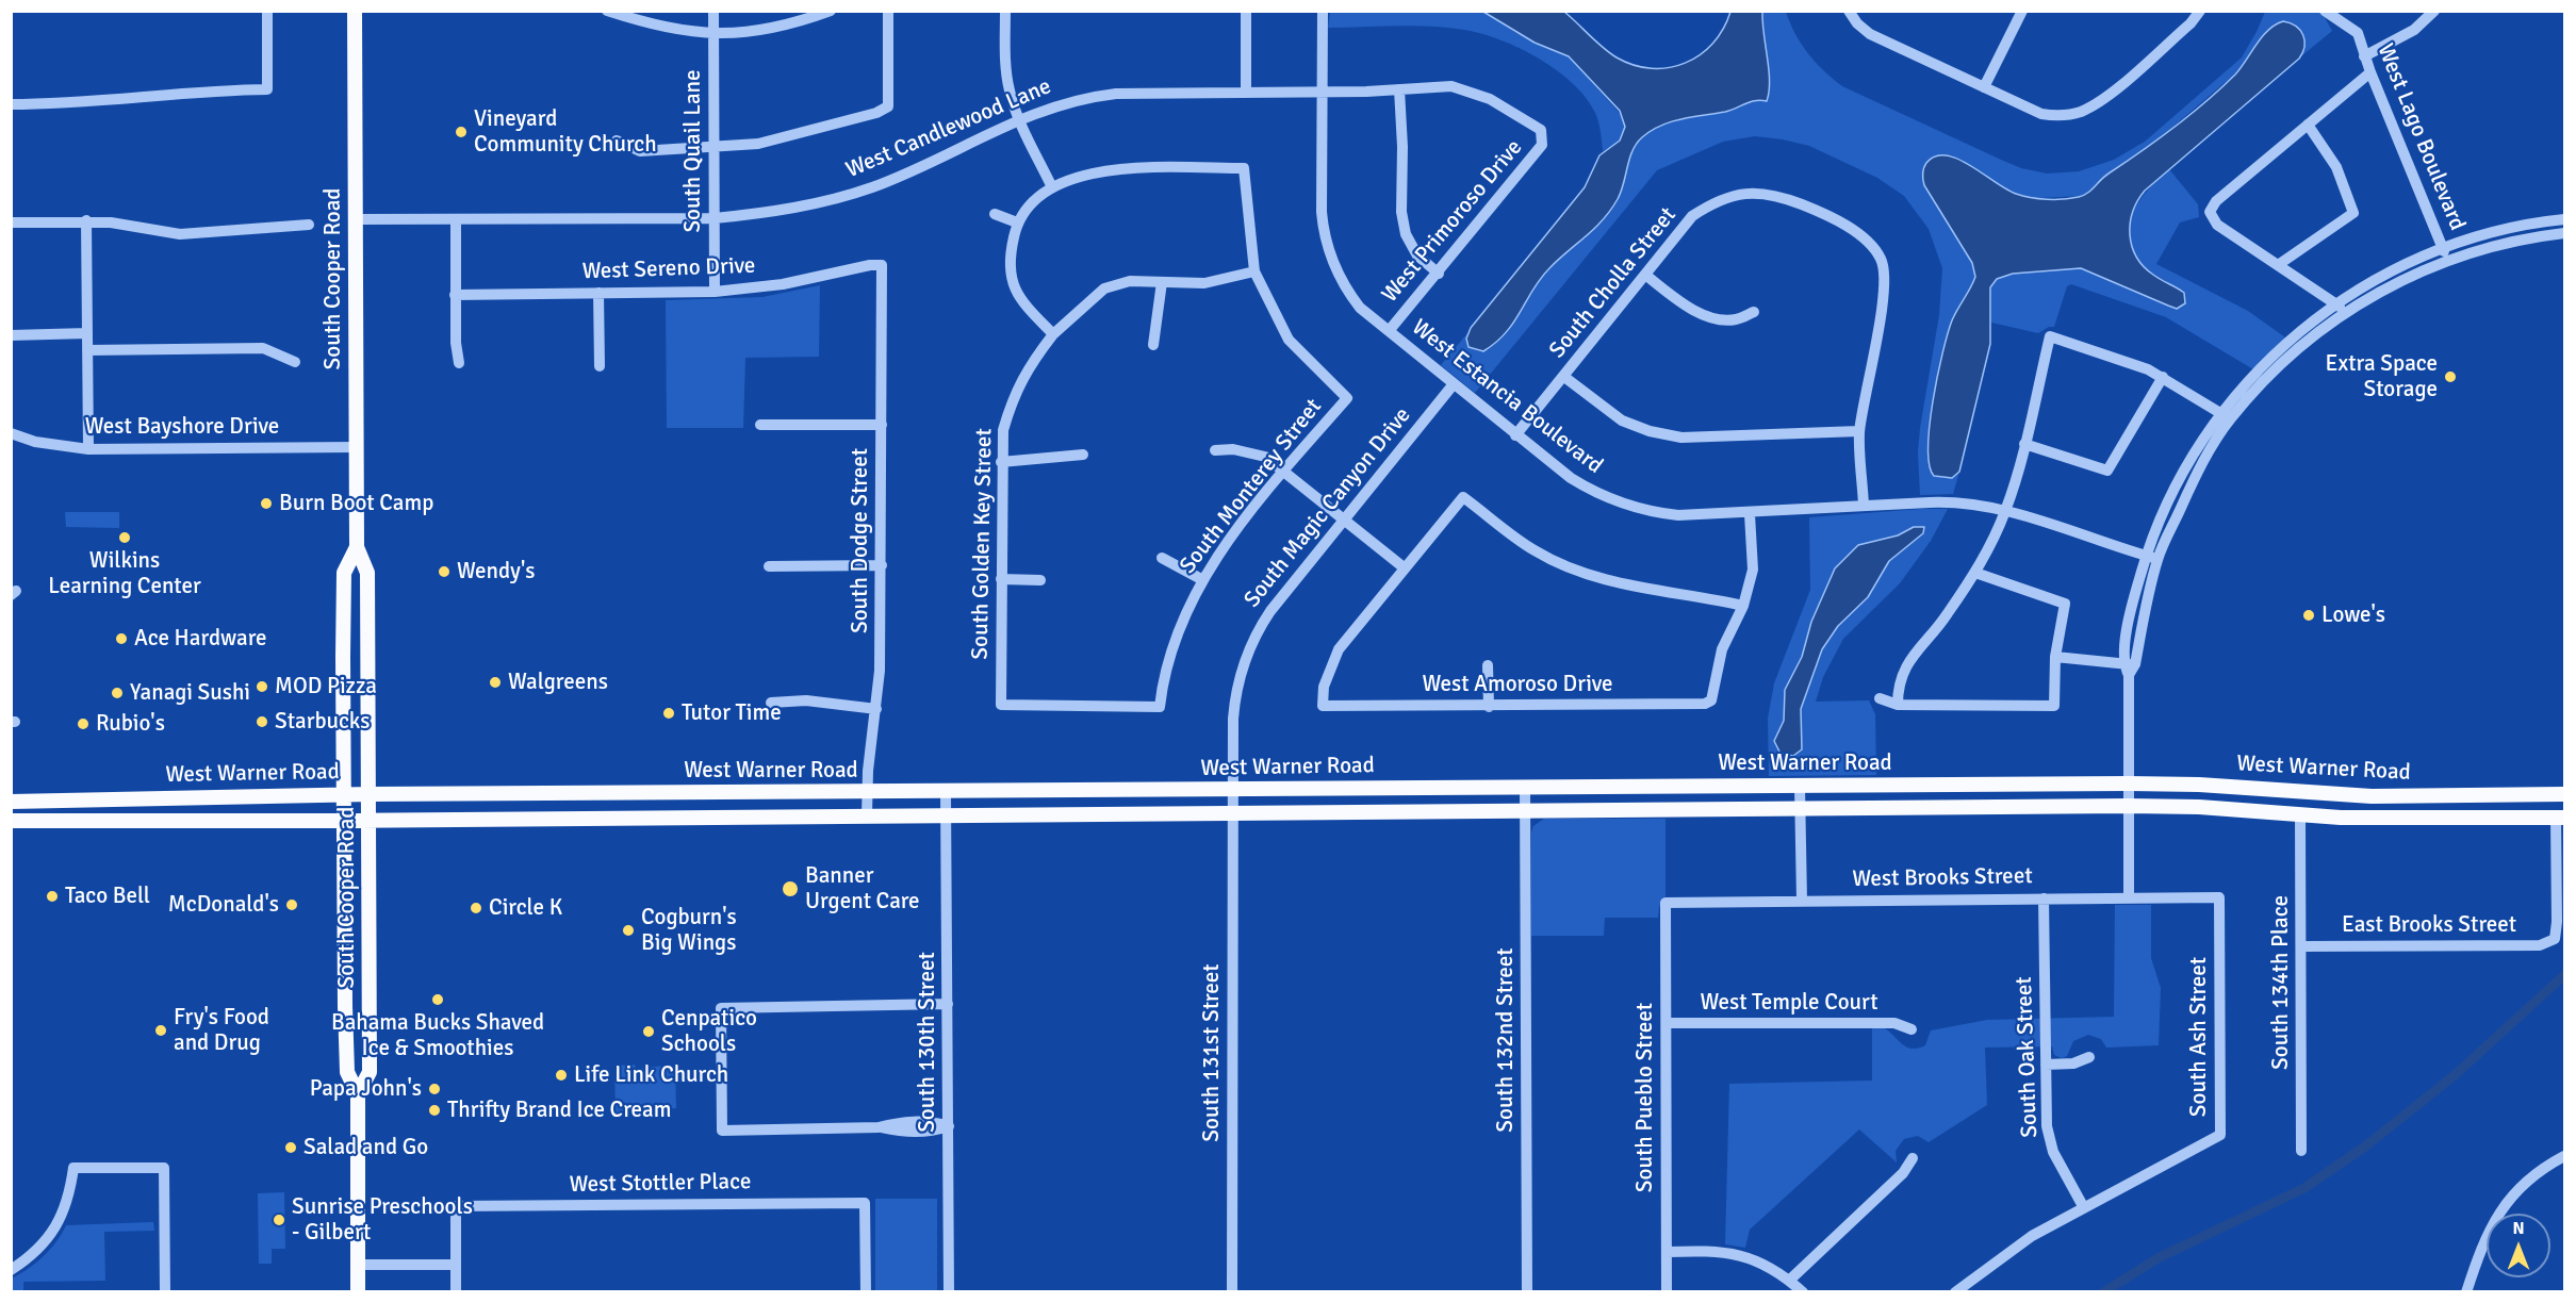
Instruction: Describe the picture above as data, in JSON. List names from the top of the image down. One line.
{"streets":{"main road":["South Cooper Road","West Warner Road"],"street":["West Candlewood Lane","West Lago Boulevard","South Quail Lane","West Primoroso Drive","West Sereno Drive","South Cholla Street","West Estancia Boulevard","West Bayshore Drive","South Monterey Street","South Magic Canyon Drive","South Dodge Street","South Golden Key Street","West Amoroso Drive","West Brooks Street","East Brooks Street","South 134th Place","West Temple Court","South Ash Street","South 132nd Street","South 130th Street","South 131st Street","South Oak Street","South Pueblo Street","West Stottler Place"]},"crossings":[["West Candlewood Lane","South Quail Lane"],["West Candlewood Lane","West Primoroso Drive"],["West Candlewood Lane","South Cooper Road"],["West Candlewood Lane","West Estancia Boulevard"],["South Quail Lane","West Sereno Drive"],["West Primoroso Drive","West Estancia Boulevard"],["West Sereno Drive","South Dodge Street"],["South Cooper Road","West Bayshore Drive"],["South Cooper Road","West Warner Road"],["South Cholla Street","West Estancia Boulevard"],["West Estancia Boulevard","South Magic Canyon Drive"],["South Monterey Street","South Golden Key Street"],["South Magic Canyon Drive","West Warner Road"],["South Magic Canyon Drive","South 131st Street"],["South Dodge Street","West Warner Road"],["West Warner Road","East Brooks Street"],["West Warner Road","South 134th Place"],["West Warner Road","South 132nd Street"],["West Warner Road","South 130th Street"],["West Warner Road","South 131st Street"],["West Brooks Street","South Ash Street"],["West Brooks Street","South Oak Street"],["West Brooks Street","South Pueblo Street"],["East Brooks Street","South 134th Place"],["West Temple Court","South Pueblo Street"],["South Ash Street","South Oak Street"]],"places":["Vineyard Community Church","Extra Space Storage","Burn Boot Camp","Wilkins Learning Center","Wendy's","Lowe's","Ace Hardware","Walgreens","MOD Pizza","Yanagi Sushi","Tutor Time","Starbucks","Rubio's","Banner Urgent Care","Taco Bell","McDonald's","Circle K","Cogburn's Big Wings","Bahama Bucks Shaved Ice & Smoothies","Fry's Food and Drug","Cenpatico Schools","Life Link Church","Papa John's","Thrifty Brand Ice Cream","Salad and Go","Sunrise Preschools - Gilbert"],"north":"top"}
